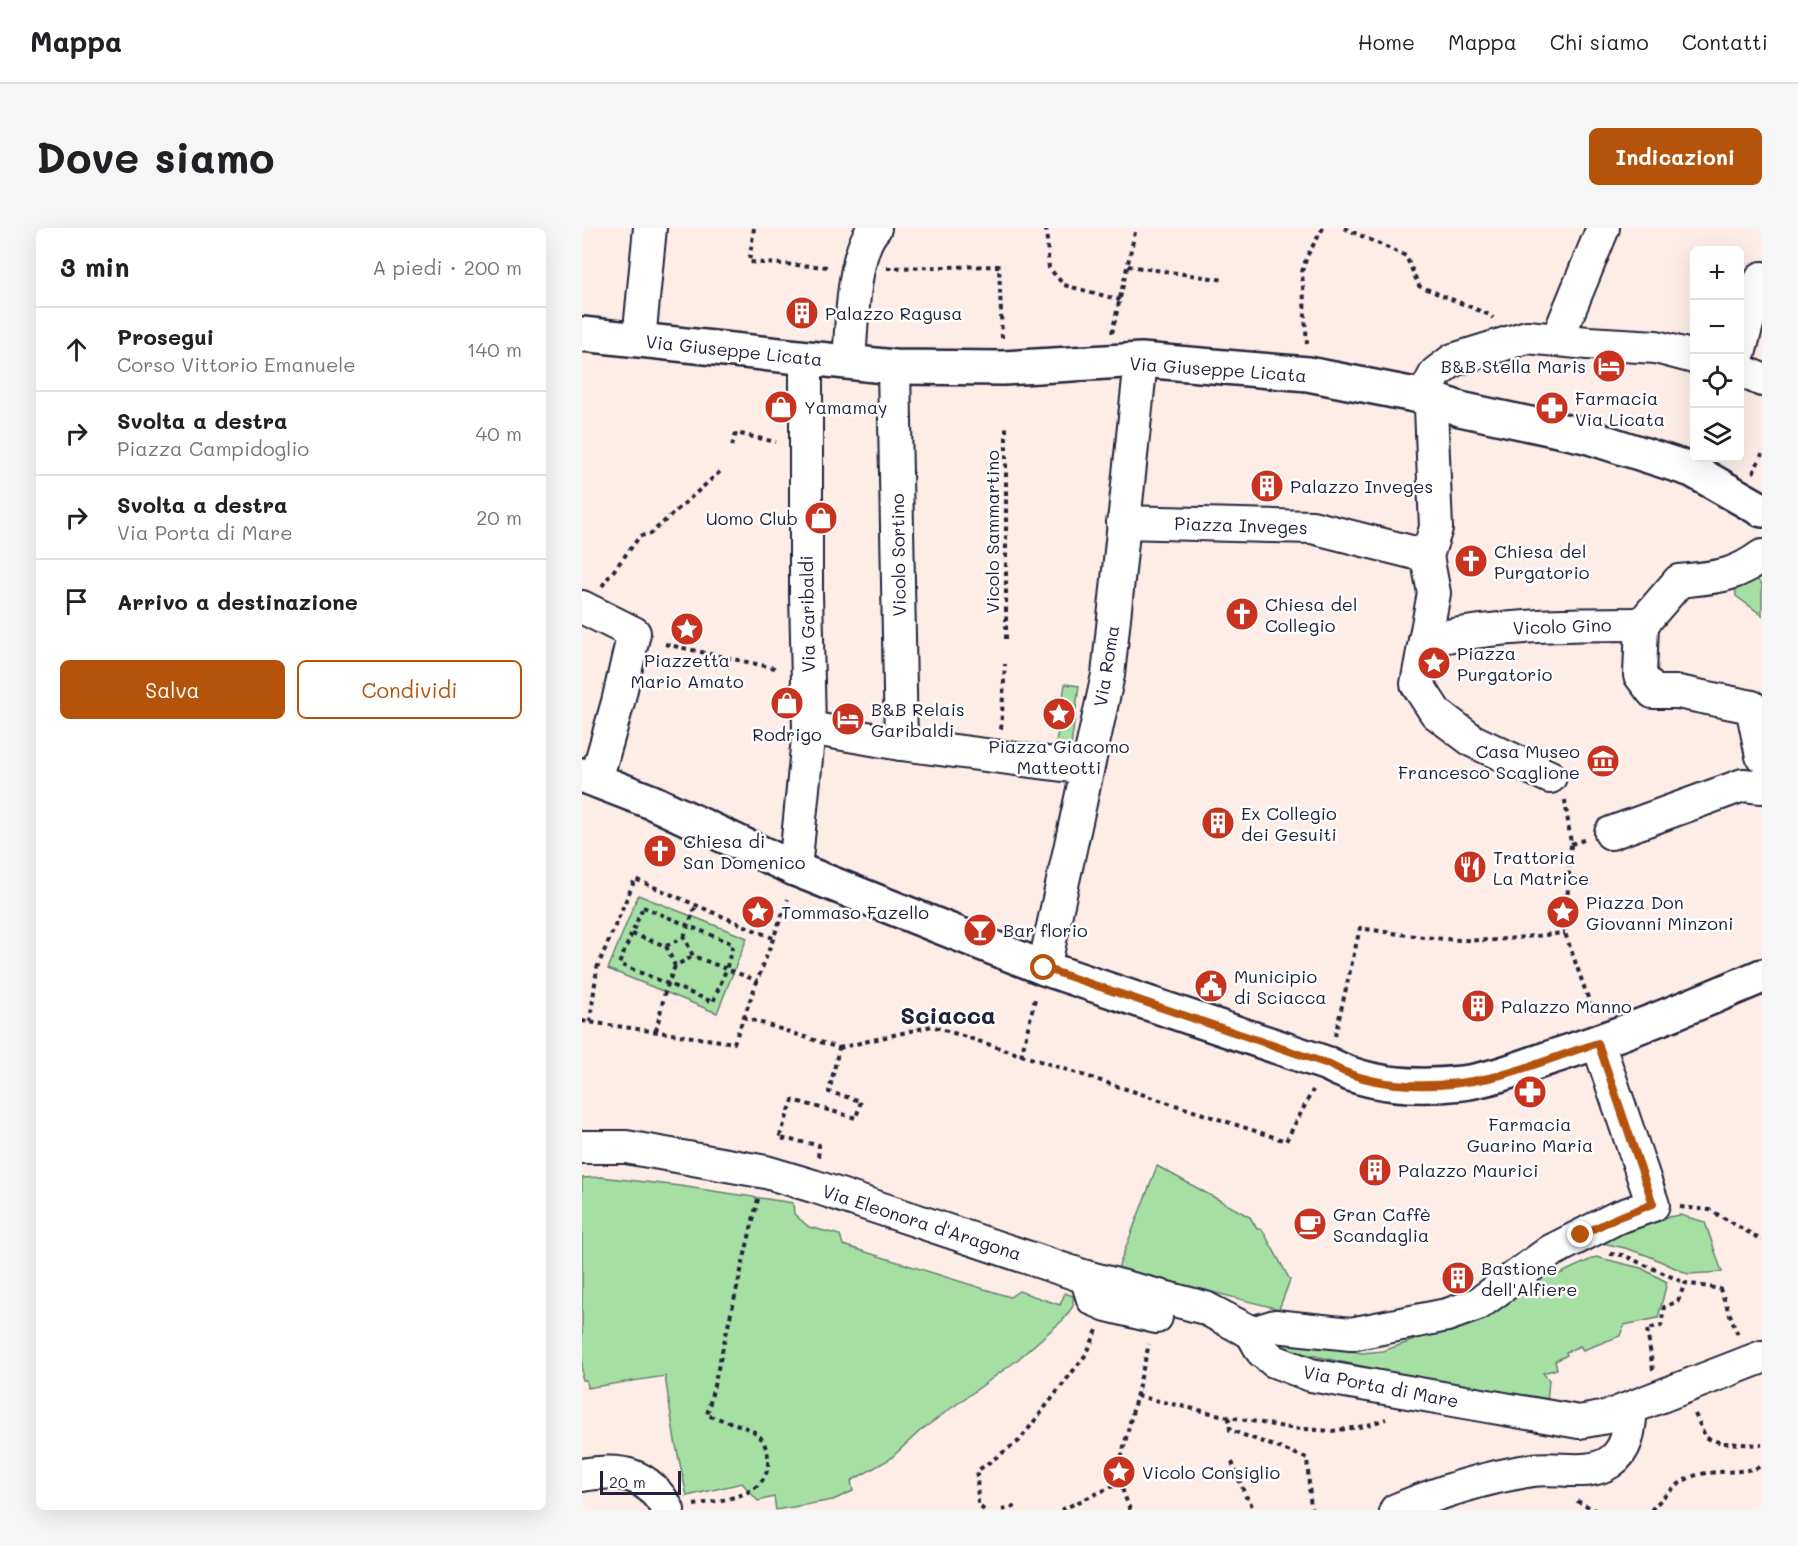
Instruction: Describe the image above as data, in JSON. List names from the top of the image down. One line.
{"streets":{"street":["Via Giuseppe Licata","Piazza Inveges","Vicolo Sortino","Via Garibaldi","Vicolo Gino","Via Roma","Via Eleonora d'Aragona","Via Porta di Mare"],"path":["Vicolo Sammartino"]},"crossings":[["Via Giuseppe Licata","Vicolo Sortino"],["Via Giuseppe Licata","Via Garibaldi"],["Via Giuseppe Licata","Via Roma"],["Piazza Inveges","Via Roma"],["Via Eleonora d'Aragona","Via Porta di Mare"]],"districts":["Sciacca"],"places":{"building":["Palazzo Ragusa","Palazzo Inveges","Ex Collegio dei Gesuiti","Palazzo Manno","Palazzo Maurici","Bastione dell'Alfiere"],"hotel":["B&B Stella Maris","B&B Relais Garibaldi"],"shop":["Yamamay","Uomo Club","Rodrigo"],"pharmacy":["Farmacia Via Licata","Farmacia Guarino Maria"],"church":["Chiesa del Purgatorio","Chiesa del Collegio","Chiesa di San Domenico"],"place":["Piazzetta Mario Amato","Piazza Purgatorio","Piazza Giacomo Matteotti","Tommaso Fazello","Piazza Don Giovanni Minzoni","Vicolo Consiglio"],"museum":["Casa Museo Francesco Scaglione"],"restaurant":["Trattoria La Matrice"],"bar":["Bar florio"],"public building":["Municipio di Sciacca"],"cafe":["Gran Caffè Scandaglia"]},"scale_bar":"20 m","page":{"header":"Mappa","nav":["Home","Mappa","Chi siamo","Contatti"],"buttons":["Indicazioni",["Salva","Condividi"]],"title":"Dove siamo","heading":["3 min","A piedi · 200 m"],"map_buttons":["+","−"],"list":[["Prosegui","Corso Vittorio Emanuele","140 m"],["Svolta a destra","Piazza Campidoglio","40 m"],["Svolta a destra","Via Porta di Mare","20 m"],"Arrivo a destinazione"],"scale":"20 m"}}
